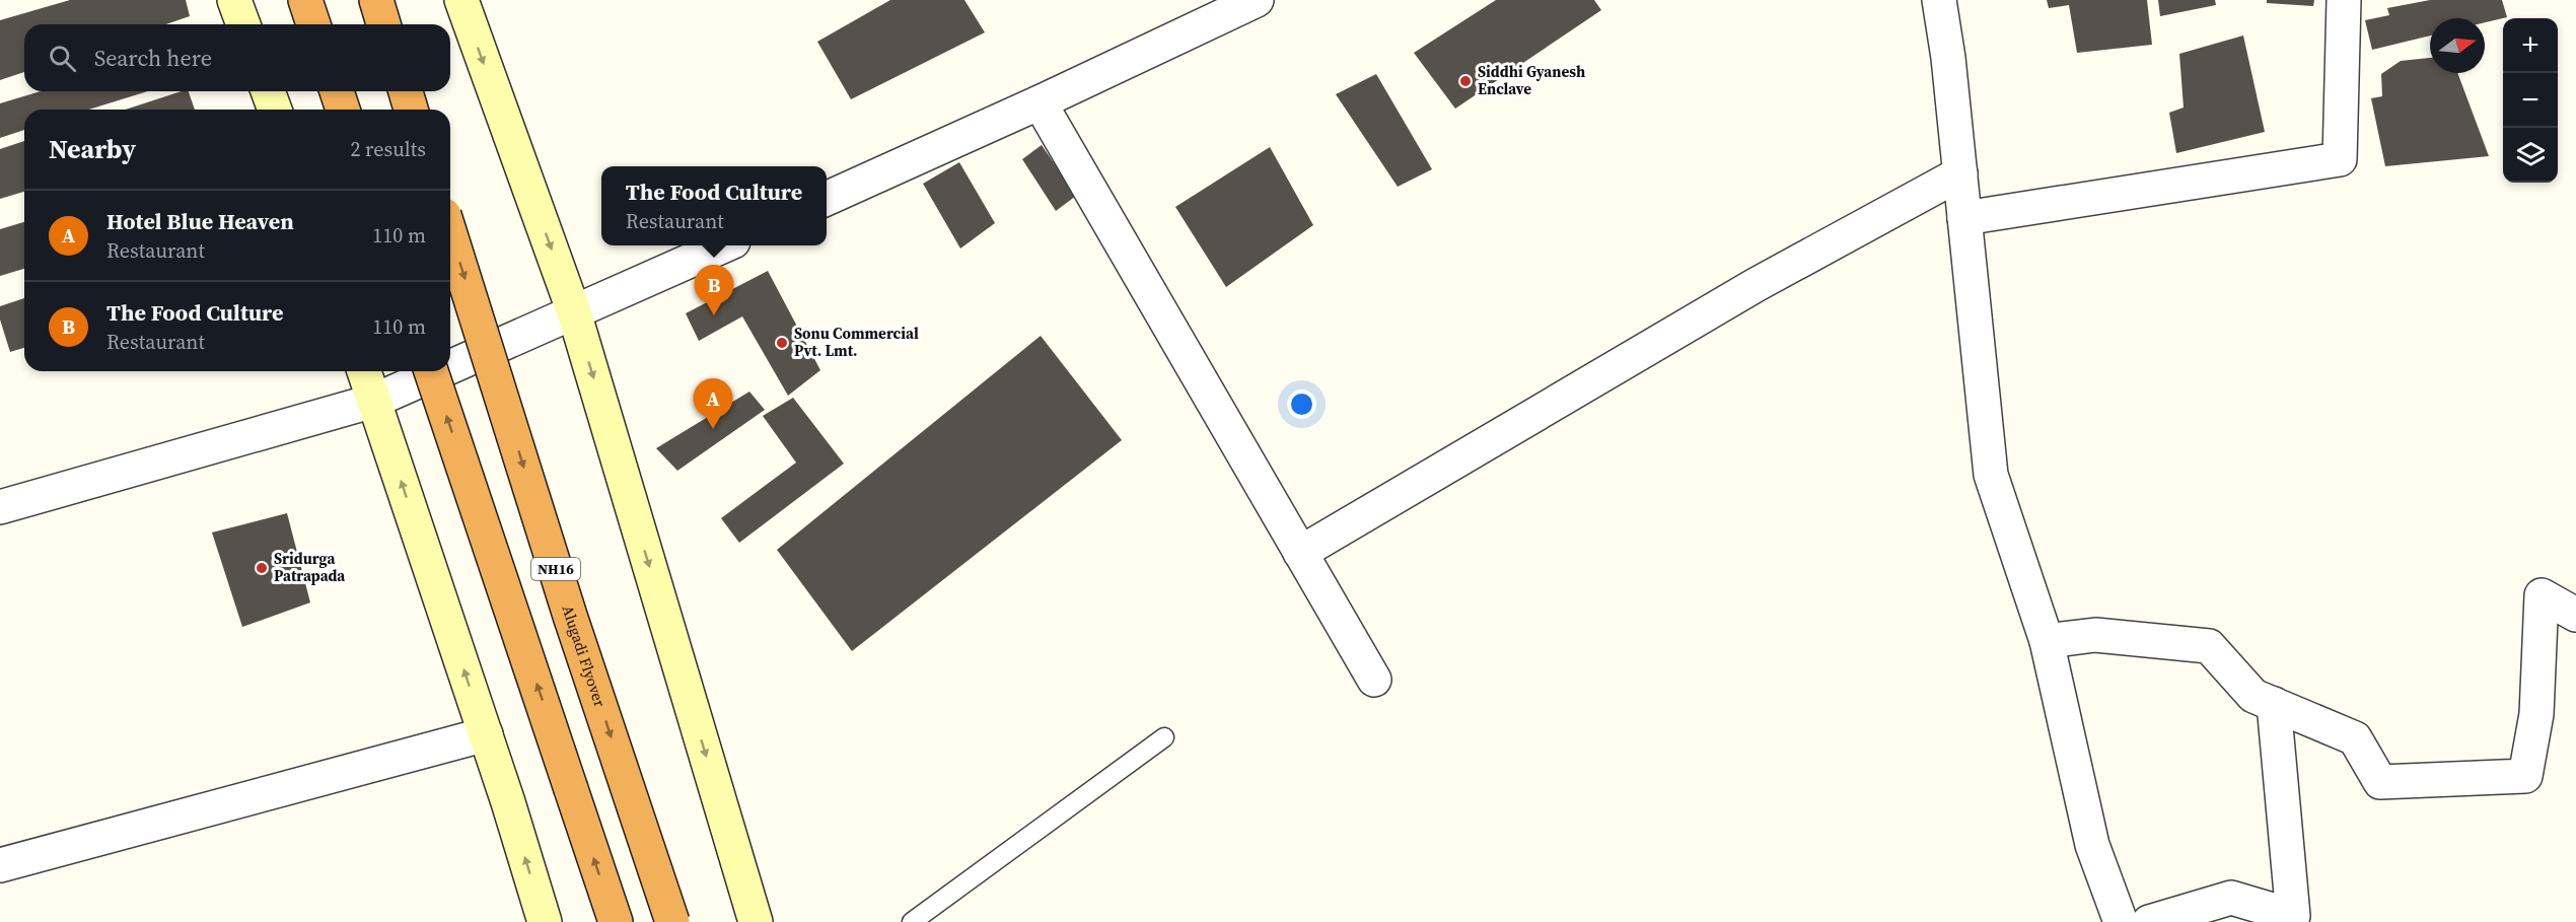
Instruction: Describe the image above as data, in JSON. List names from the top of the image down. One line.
{"streets":{"highway":["NH16","Alugadi Flyover"]},"places":["Siddhi Gyanesh Enclave","Sonu Commercial Pvt. Lmt.","Sridurga Patrapada"],"north":"right","page":{"map_buttons":["+","−"],"search":"Search here","heading":["Nearby","2 results"],"popup":["The Food Culture","Restaurant"],"list":[{"mark":"A","name":"Hotel Blue Heaven","note":"Restaurant","value":"110 m"},{"mark":"B","name":"The Food Culture","note":"Restaurant","value":"110 m"}],"pins":["B","A"]}}
